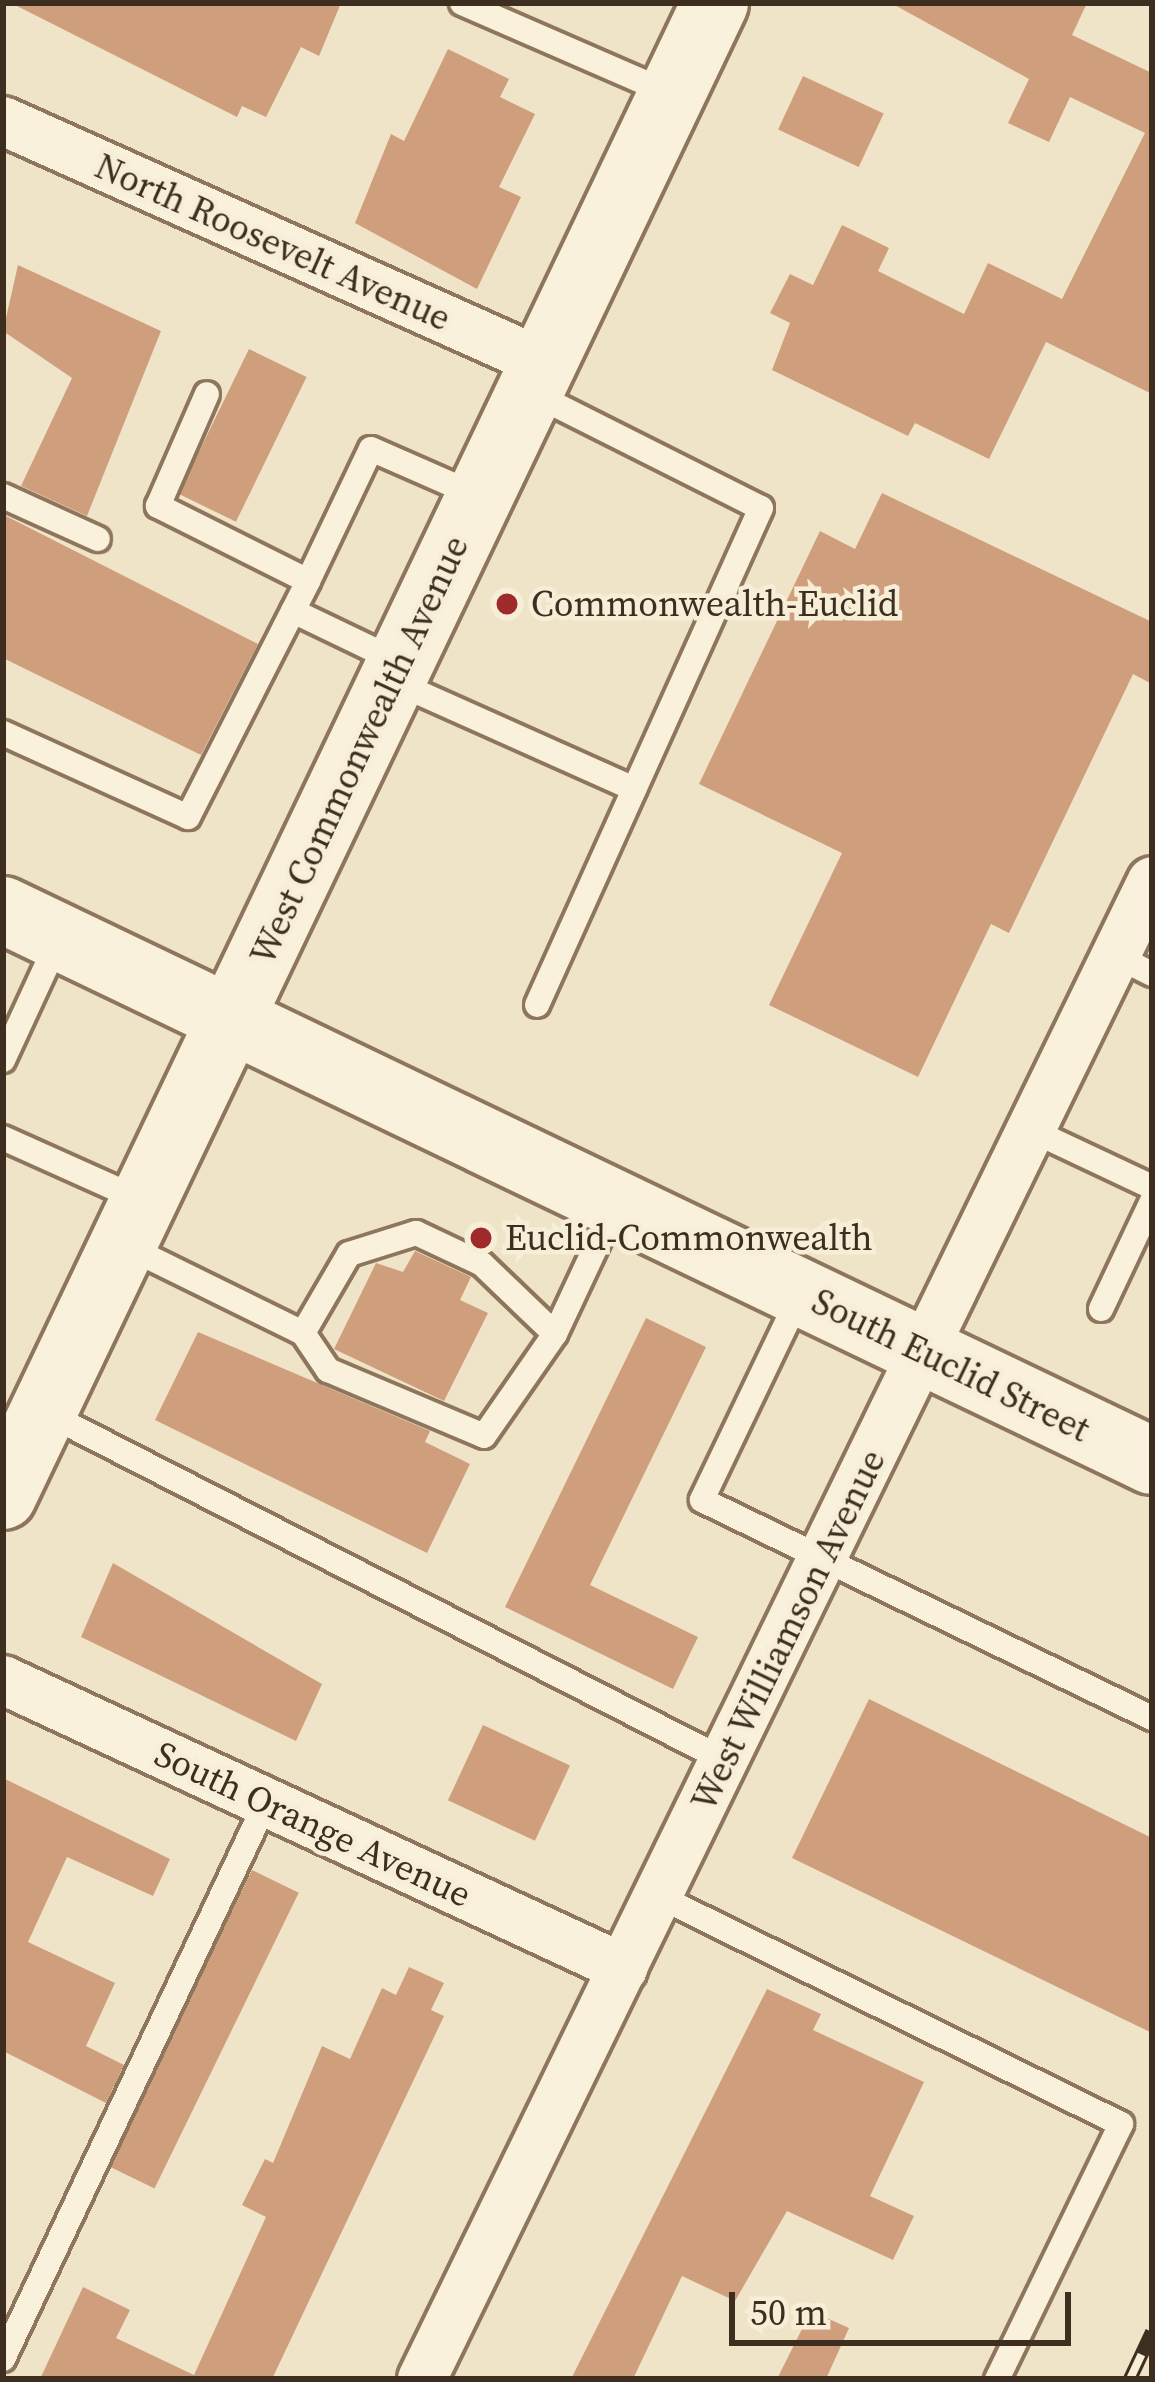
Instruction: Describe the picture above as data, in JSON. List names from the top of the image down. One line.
{"streets":{"main road":["West Commonwealth Avenue","South Euclid Street"],"street":["North Roosevelt Avenue","West Williamson Avenue","South Orange Avenue"]},"crossings":[["North Roosevelt Avenue","West Commonwealth Avenue"],["West Commonwealth Avenue","South Euclid Street"],["South Euclid Street","West Williamson Avenue"],["West Williamson Avenue","South Orange Avenue"]],"places":["Commonwealth-Euclid","Euclid-Commonwealth"],"scale_bar":"50 m"}
